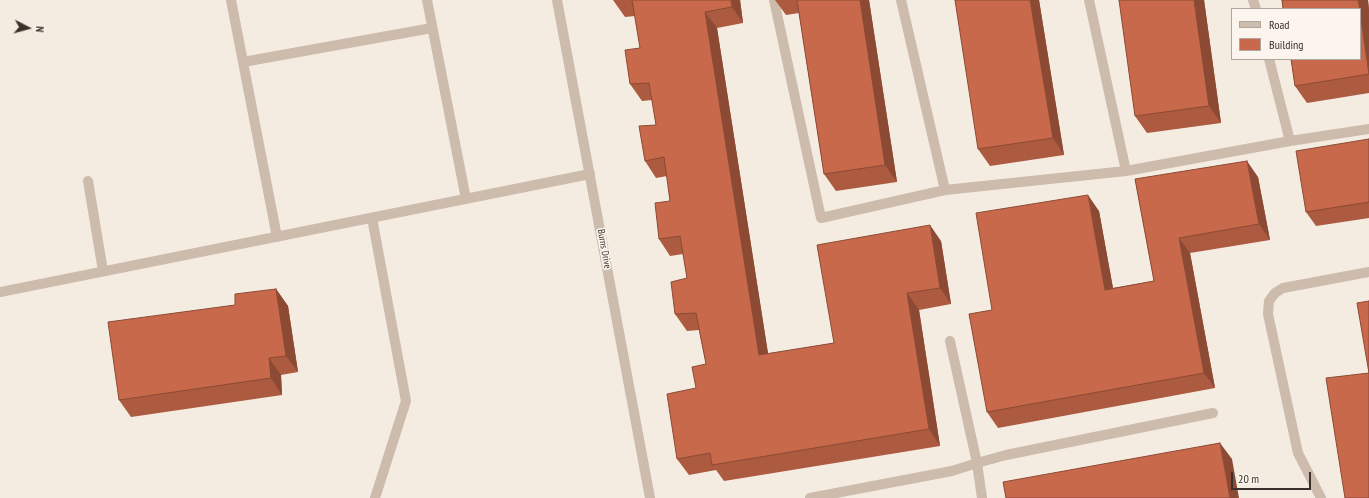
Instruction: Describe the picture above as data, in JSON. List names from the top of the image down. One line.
{"streets":{"street":["Burns Drive"]},"legend":["Road","Building"],"scale_bar":"20 m","north":"right"}
